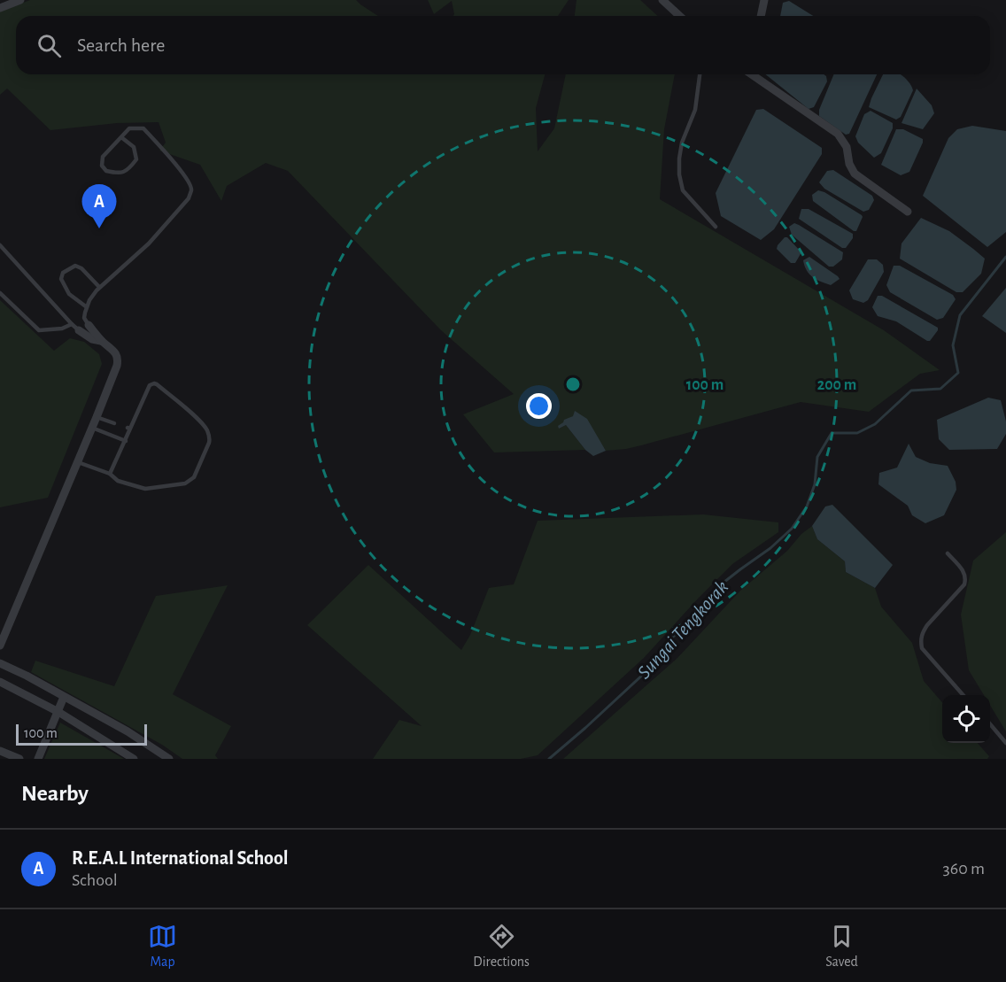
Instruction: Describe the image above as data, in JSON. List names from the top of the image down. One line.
{"water":["Sungai Tengkorak"],"scale_bar":"100 m","page":{"search":"Search here","pins":"A","scale":"100 m","heading":"Nearby","list":[{"mark":"A","name":"R.E.A.L International School","note":"School","value":"360 m"}],"nav":["Map","Directions","Saved"]},"rings":["100 m","200 m"]}
